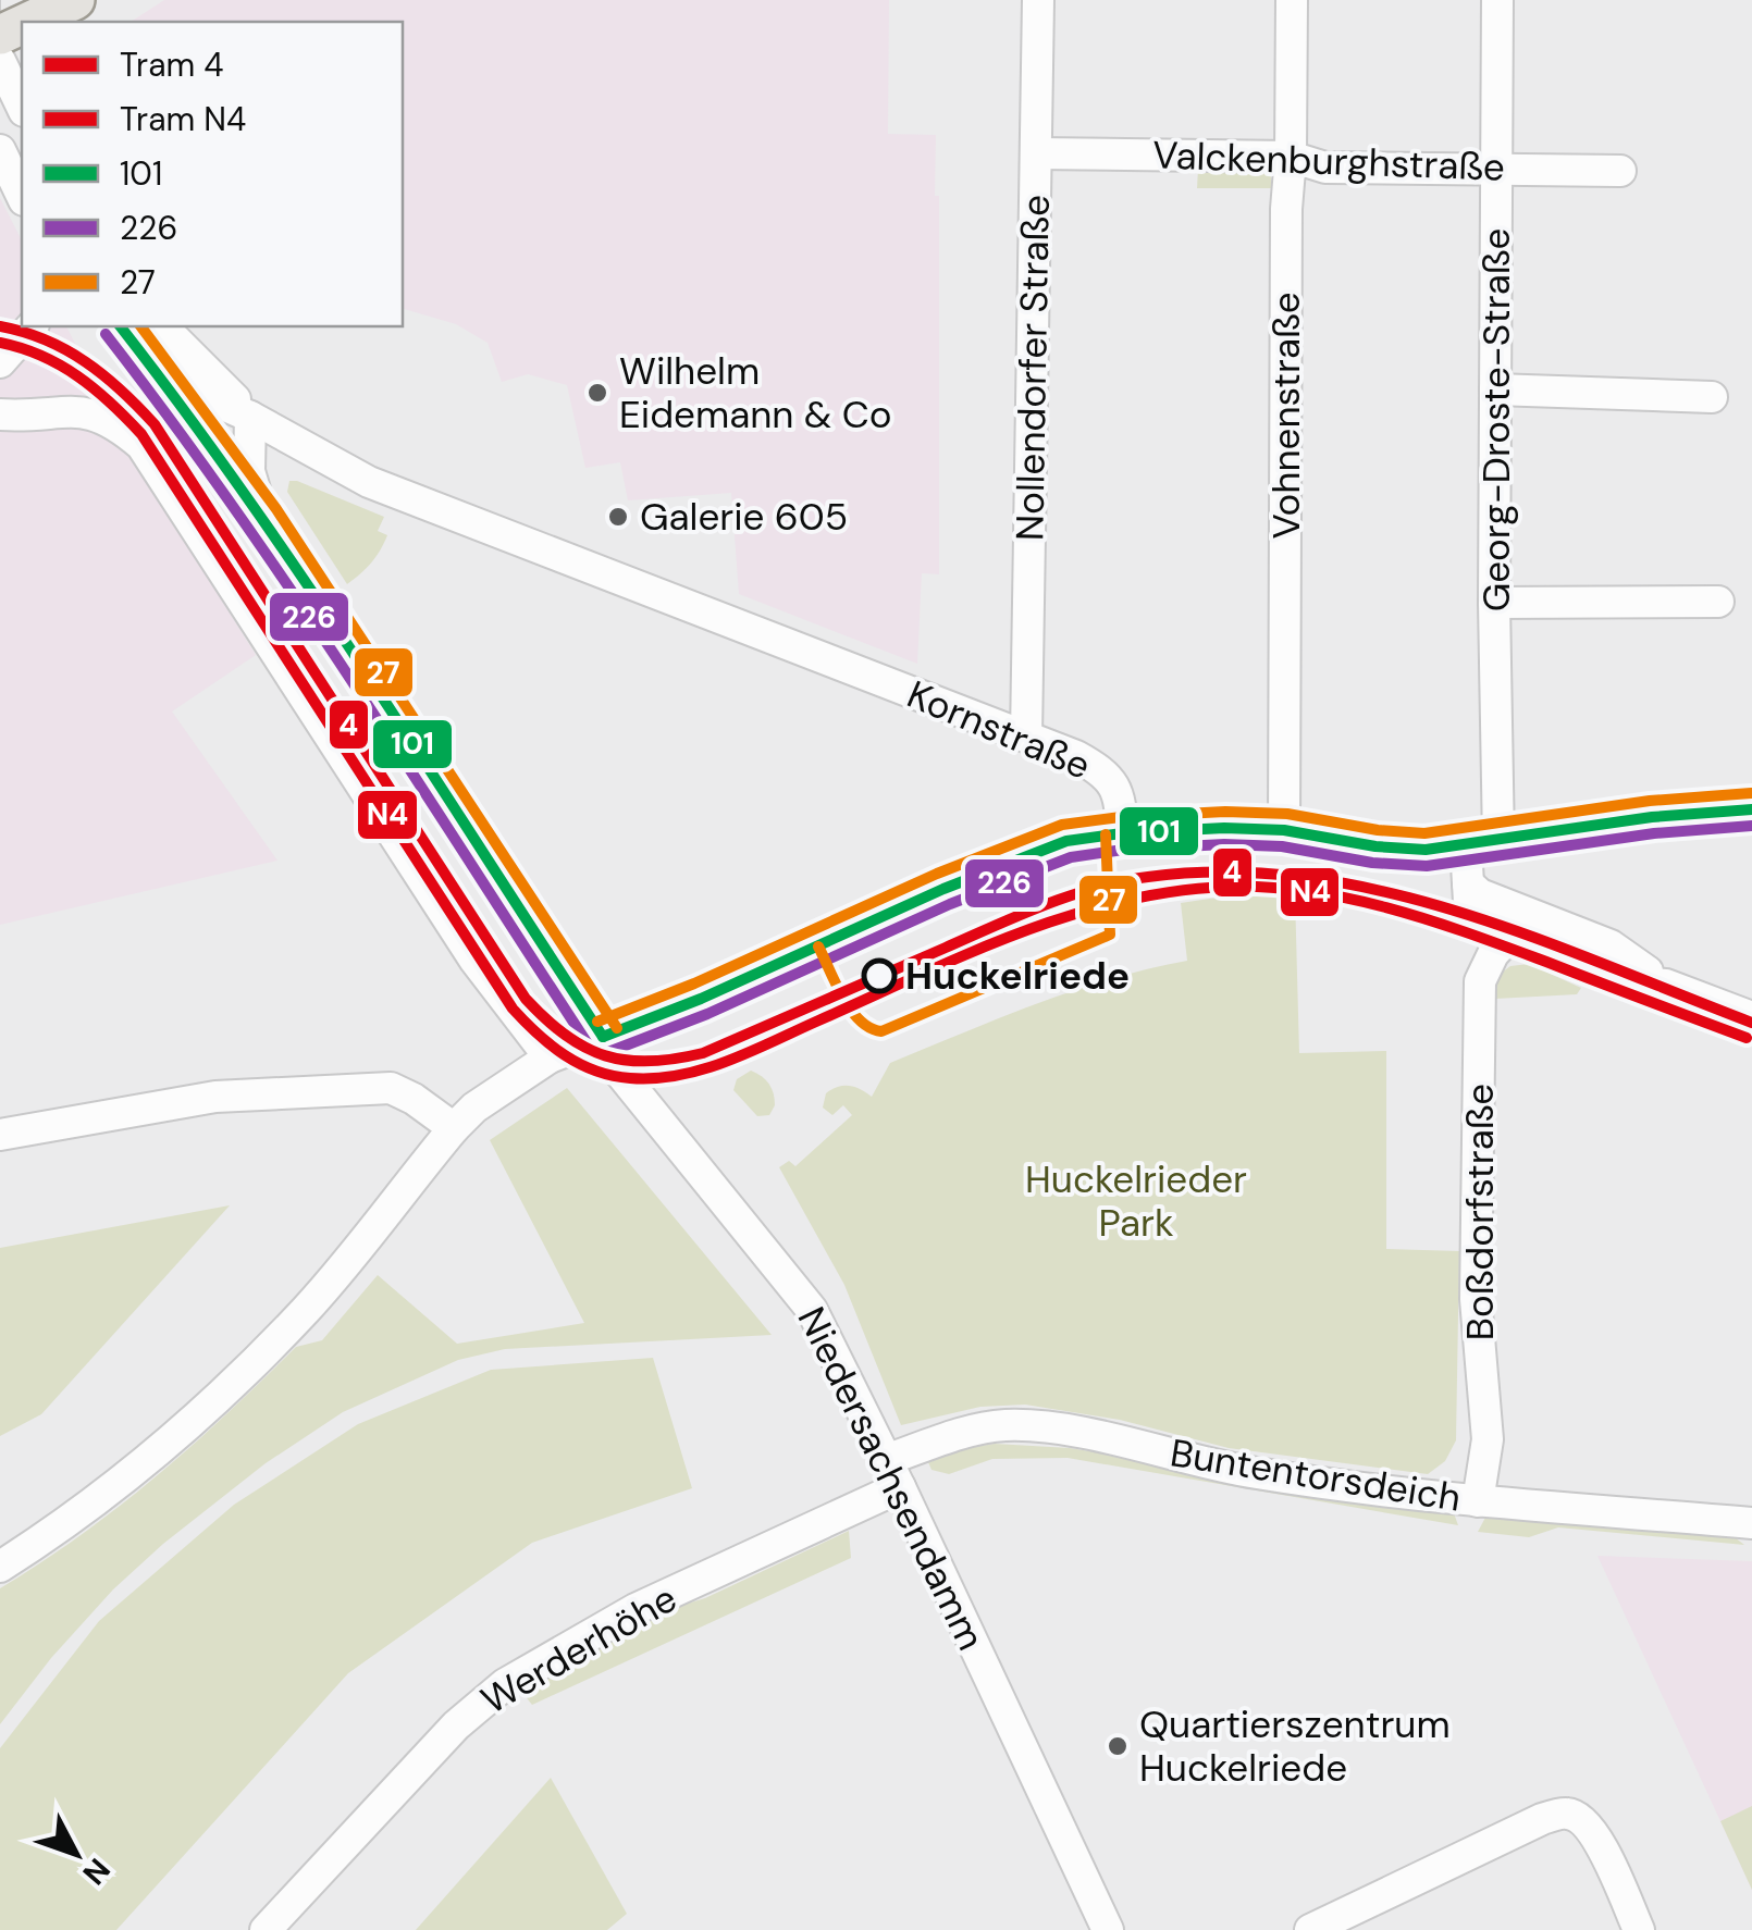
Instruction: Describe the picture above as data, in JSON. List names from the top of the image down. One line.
{"streets":{"street":["Valckenburghstraße","Nollendorfer Straße","Vohnenstraße","Georg-Droste-Straße","Kornstraße","Boßdorfstraße","Buntentorsdeich","Niedersachsendamm","Werderhöhe"]},"crossings":[["Valckenburghstraße","Nollendorfer Straße"],["Valckenburghstraße","Vohnenstraße"],["Valckenburghstraße","Georg-Droste-Straße"],["Nollendorfer Straße","Kornstraße"],["Kornstraße","Niedersachsendamm"],["Boßdorfstraße","Buntentorsdeich"],["Buntentorsdeich","Niedersachsendamm"],["Buntentorsdeich","Werderhöhe"],["Niedersachsendamm","Werderhöhe"]],"parks":["Huckelrieder Park"],"places":["Wilhelm Eidemann & Co","Galerie 605","Huckelriede","Quartierszentrum Huckelriede"],"lines":["tram line 4","transit line 101","transit line 27","transit line 226","tram line N4"],"legend":["Tram 4","Tram N4","101","226","27"],"north":"bottom right"}
